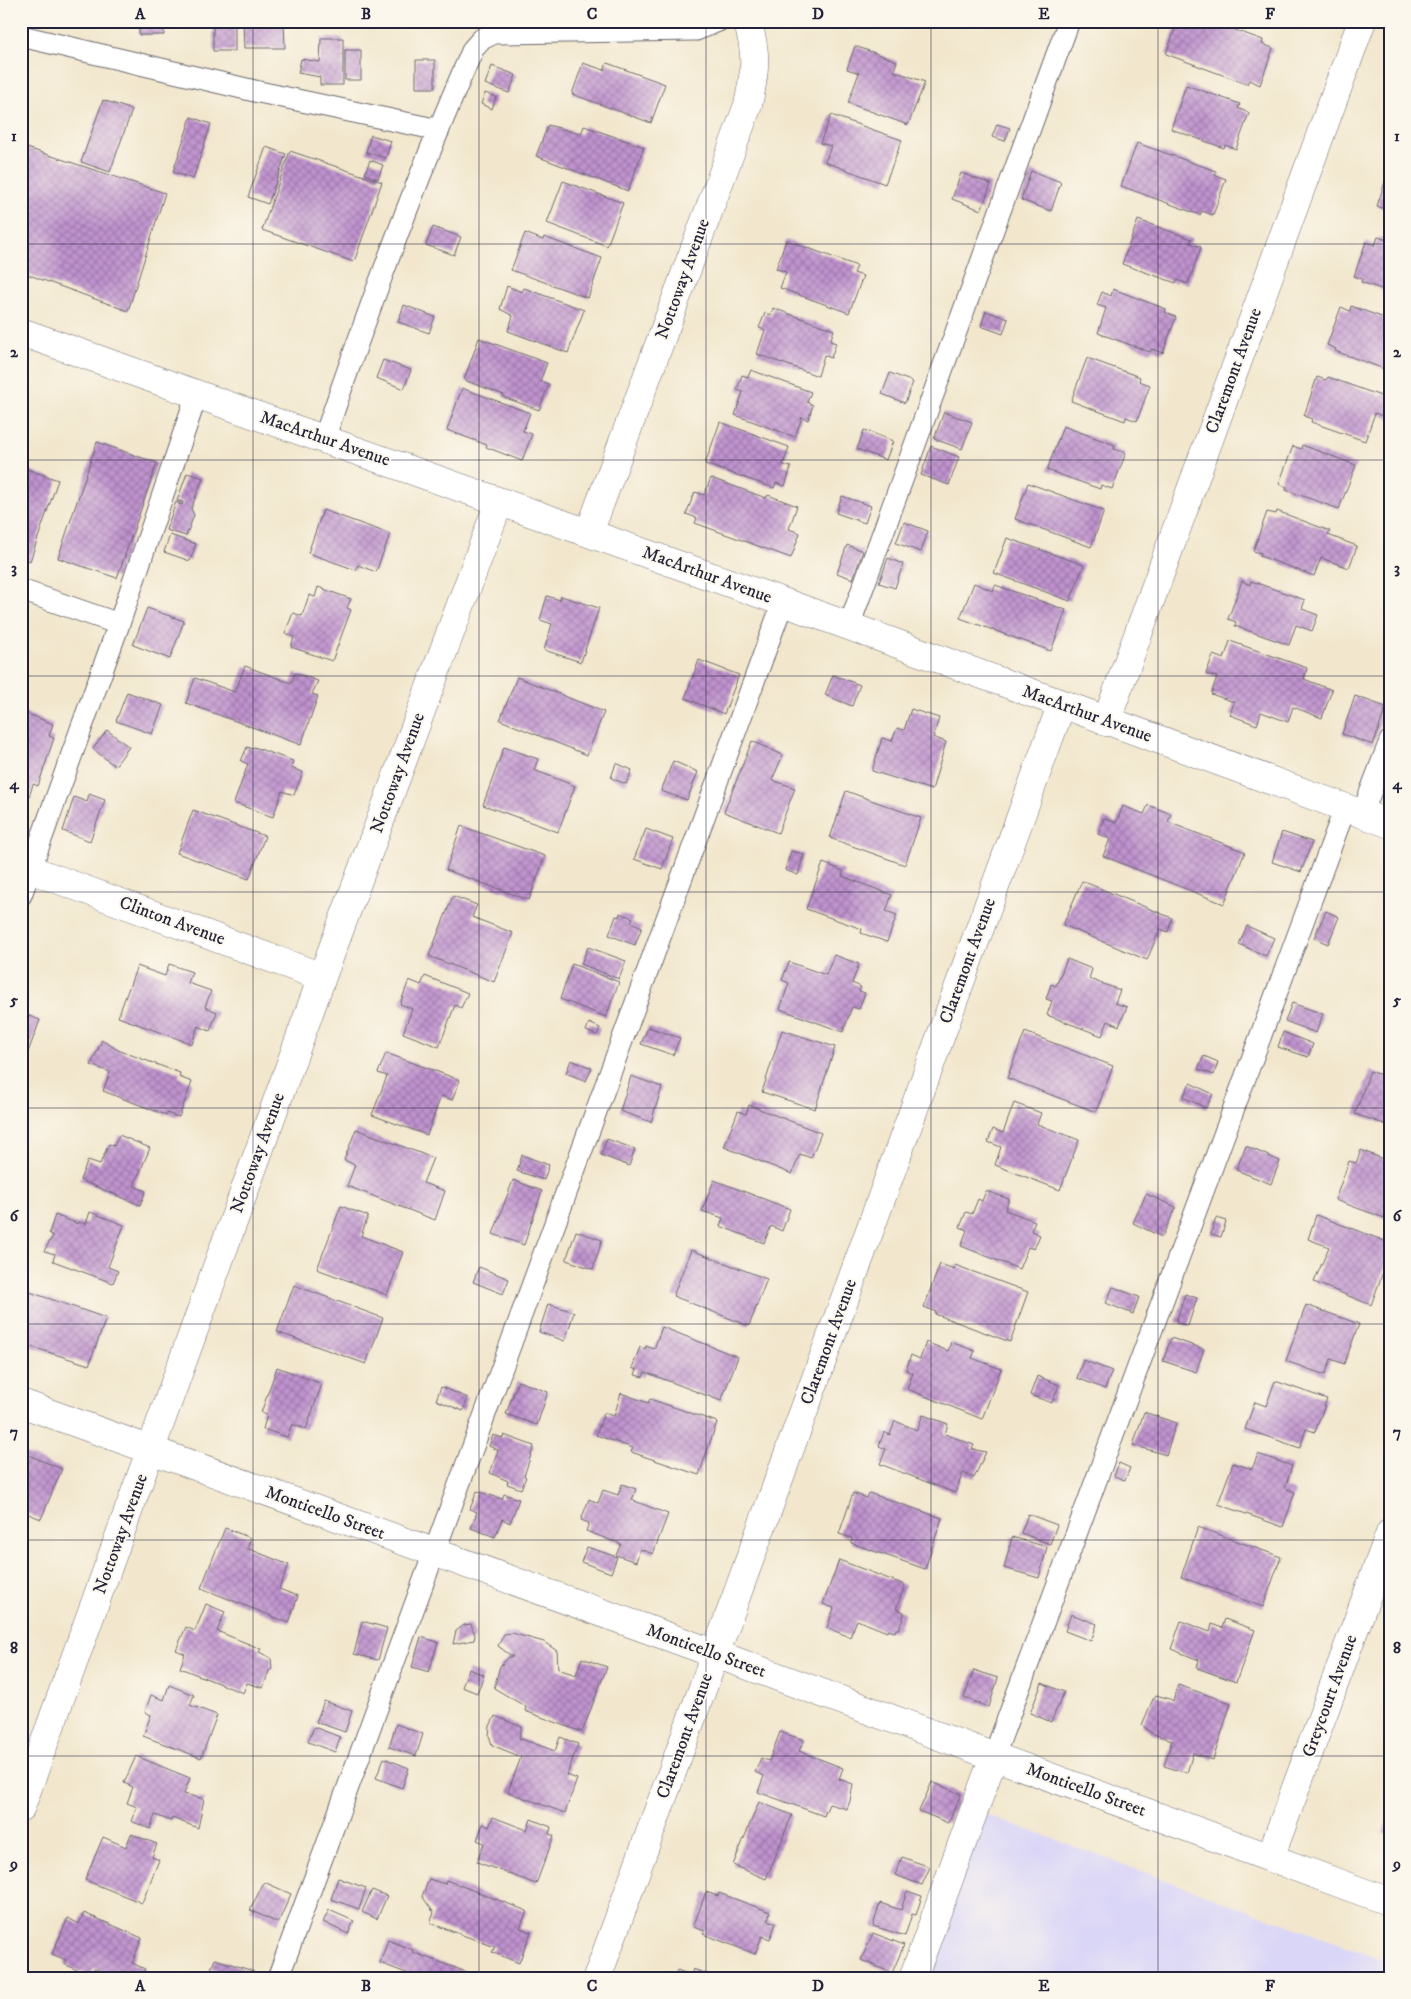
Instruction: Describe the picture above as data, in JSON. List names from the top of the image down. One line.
{"streets":{"street":["Nottoway Avenue","Claremont Avenue","MacArthur Avenue","Clinton Avenue","Monticello Street","Greycourt Avenue"]},"crossings":[["Nottoway Avenue","MacArthur Avenue"],["Nottoway Avenue","Clinton Avenue"],["Nottoway Avenue","Monticello Street"],["Claremont Avenue","MacArthur Avenue"],["Claremont Avenue","Monticello Street"],["Monticello Street","Greycourt Avenue"]],"grid":{"columns":["A","B","C","D","E","F"],"rows":["1","2","3","4","5","6","7","8","9"]}}
